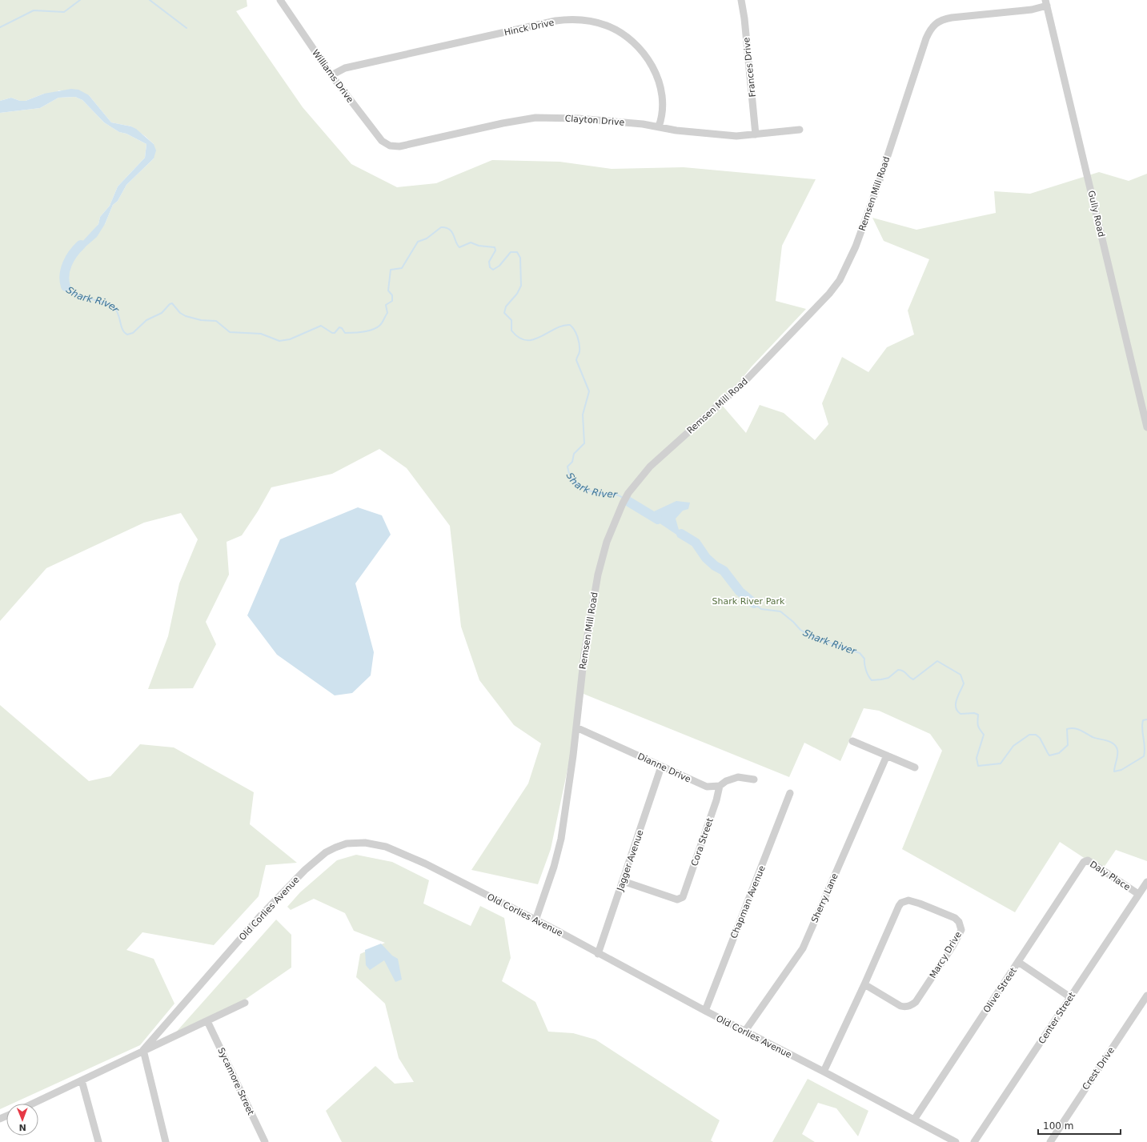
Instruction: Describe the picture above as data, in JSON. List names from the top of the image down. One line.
{"streets":{"street":["Hinck Drive","Frances Drive","Williams Drive","Clayton Drive","Remsen Mill Road","Gully Road","Dianne Drive","Cora Street","Jagger Avenue","Daly Place","Sherry Lane","Chapman Avenue","Old Corlies Avenue","Marcy Drive","Olive Street","Center Street","Crest Drive","Sycamore Street"]},"crossings":[["Hinck Drive","Williams Drive"],["Hinck Drive","Clayton Drive"],["Frances Drive","Clayton Drive"],["Williams Drive","Clayton Drive"],["Remsen Mill Road","Gully Road"],["Remsen Mill Road","Dianne Drive"],["Remsen Mill Road","Old Corlies Avenue"],["Dianne Drive","Cora Street"],["Dianne Drive","Jagger Avenue"],["Cora Street","Jagger Avenue"],["Jagger Avenue","Old Corlies Avenue"],["Daly Place","Olive Street"],["Daly Place","Center Street"],["Sherry Lane","Old Corlies Avenue"],["Chapman Avenue","Old Corlies Avenue"],["Old Corlies Avenue","Marcy Drive"],["Old Corlies Avenue","Olive Street"],["Old Corlies Avenue","Sycamore Street"]],"water":["Shark River"],"parks":["Shark River Park"],"scale_bar":"100 m","north":"bottom"}
